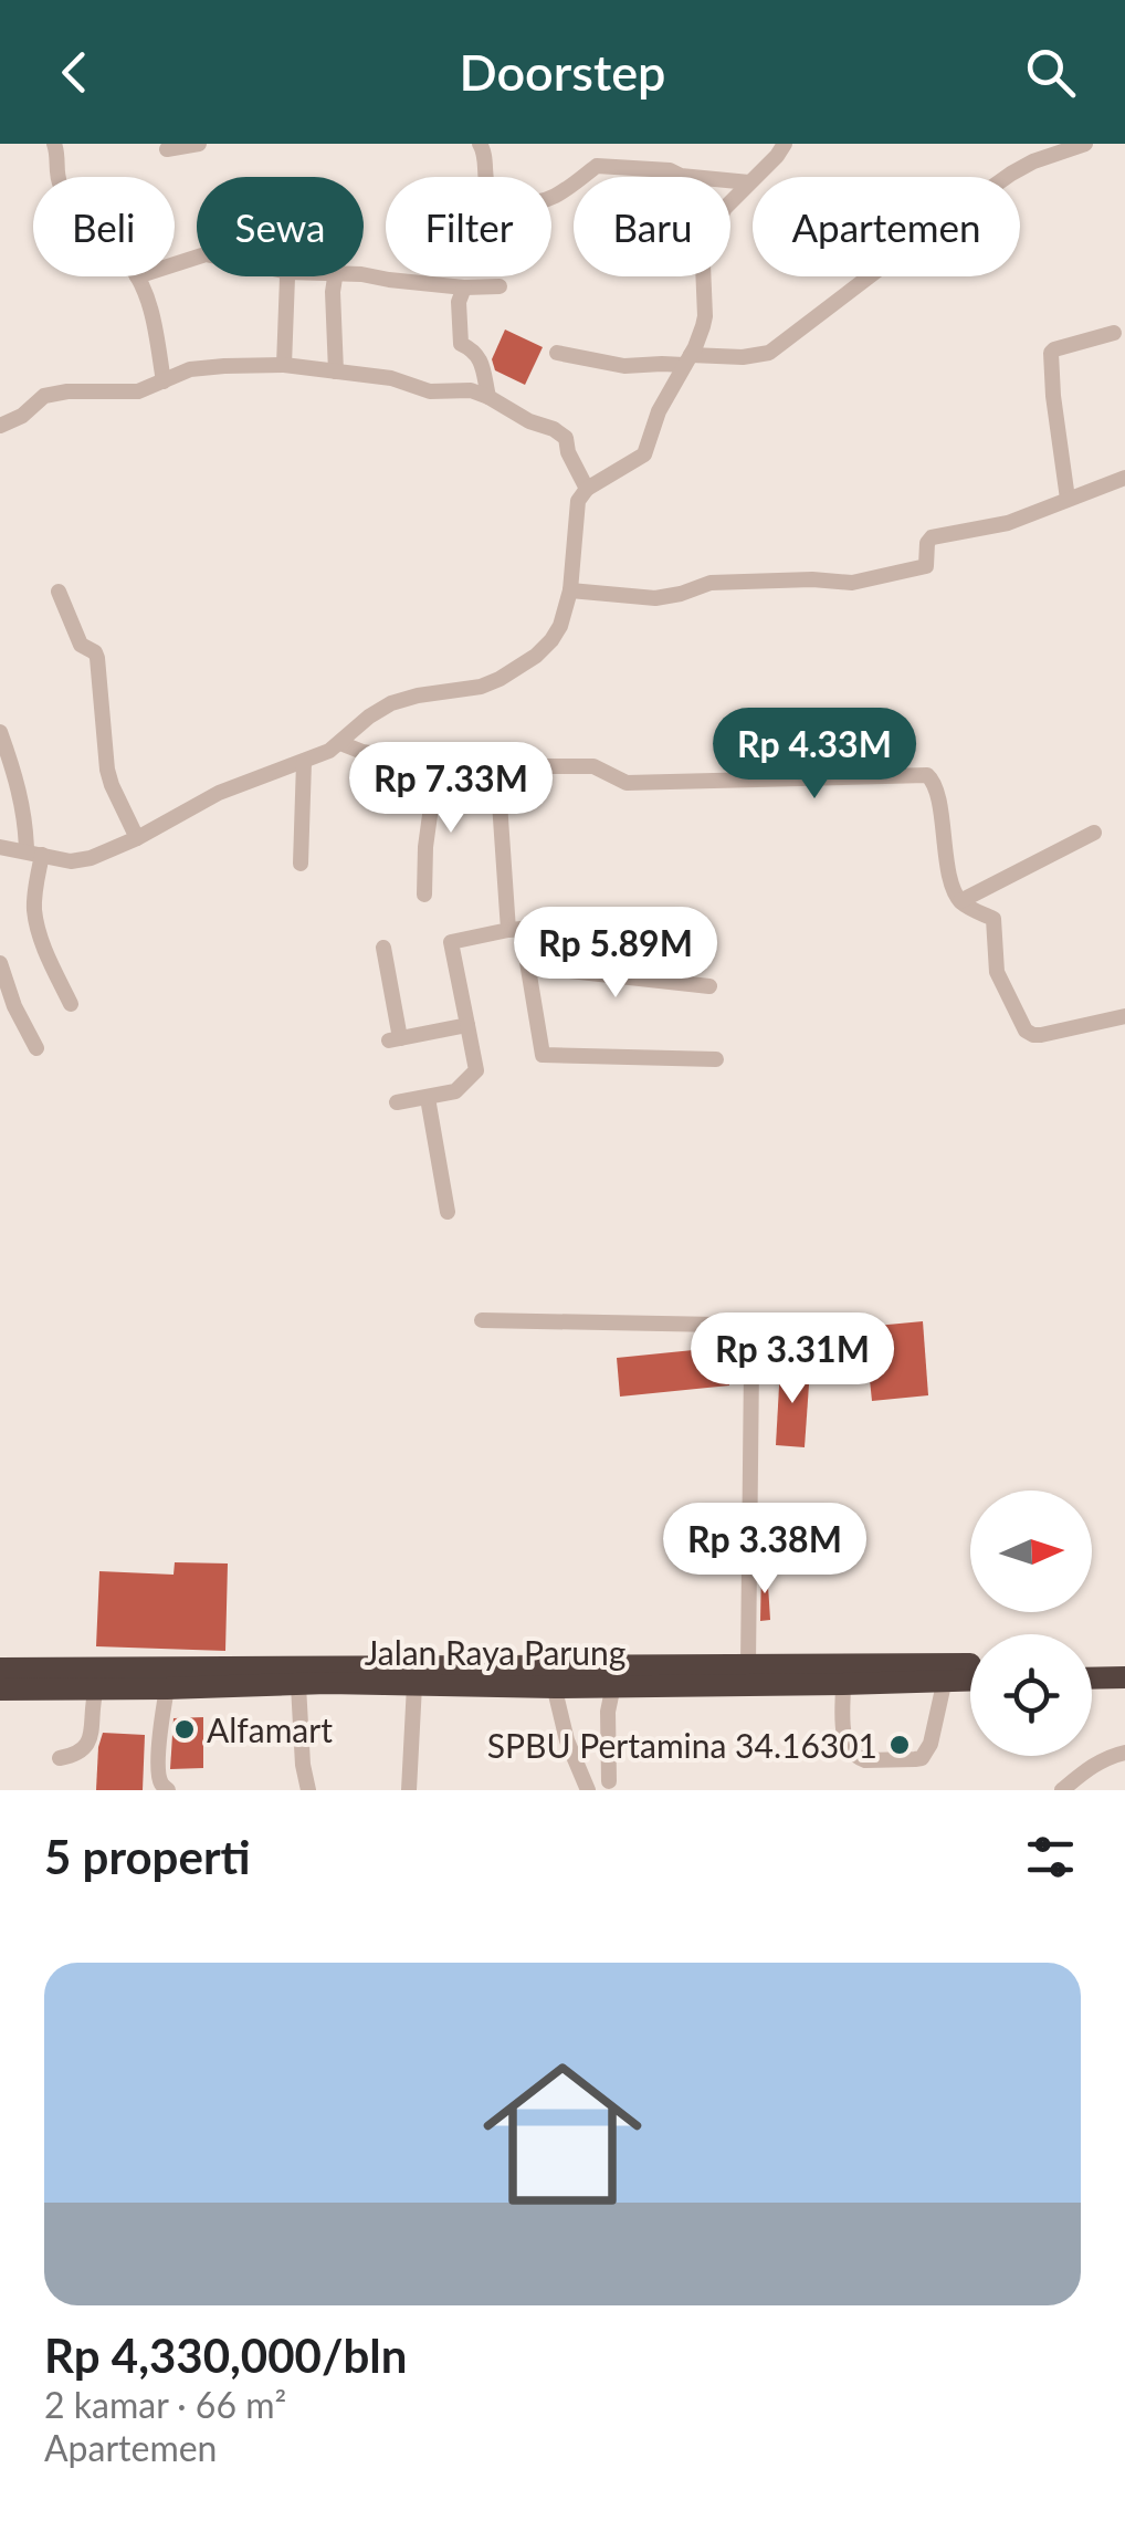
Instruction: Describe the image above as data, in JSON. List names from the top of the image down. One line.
{"streets":{"highway":["Jalan Raya Parung"]},"places":["Alfamart","SPBU Pertamina 34.16301"],"north":"right","page":{"header":"Doorstep","chip":["Beli","Sewa","Filter","Baru","Apartemen"],"price":["Rp 4.33M","Rp 7.33M","Rp 5.89M","Rp 3.31M","Rp 3.38M"],"heading":"5 properti","list":[{"name":"Rp 4,330,000/bln","note":"2 kamar · 66 m² · Apartemen"}]}}
